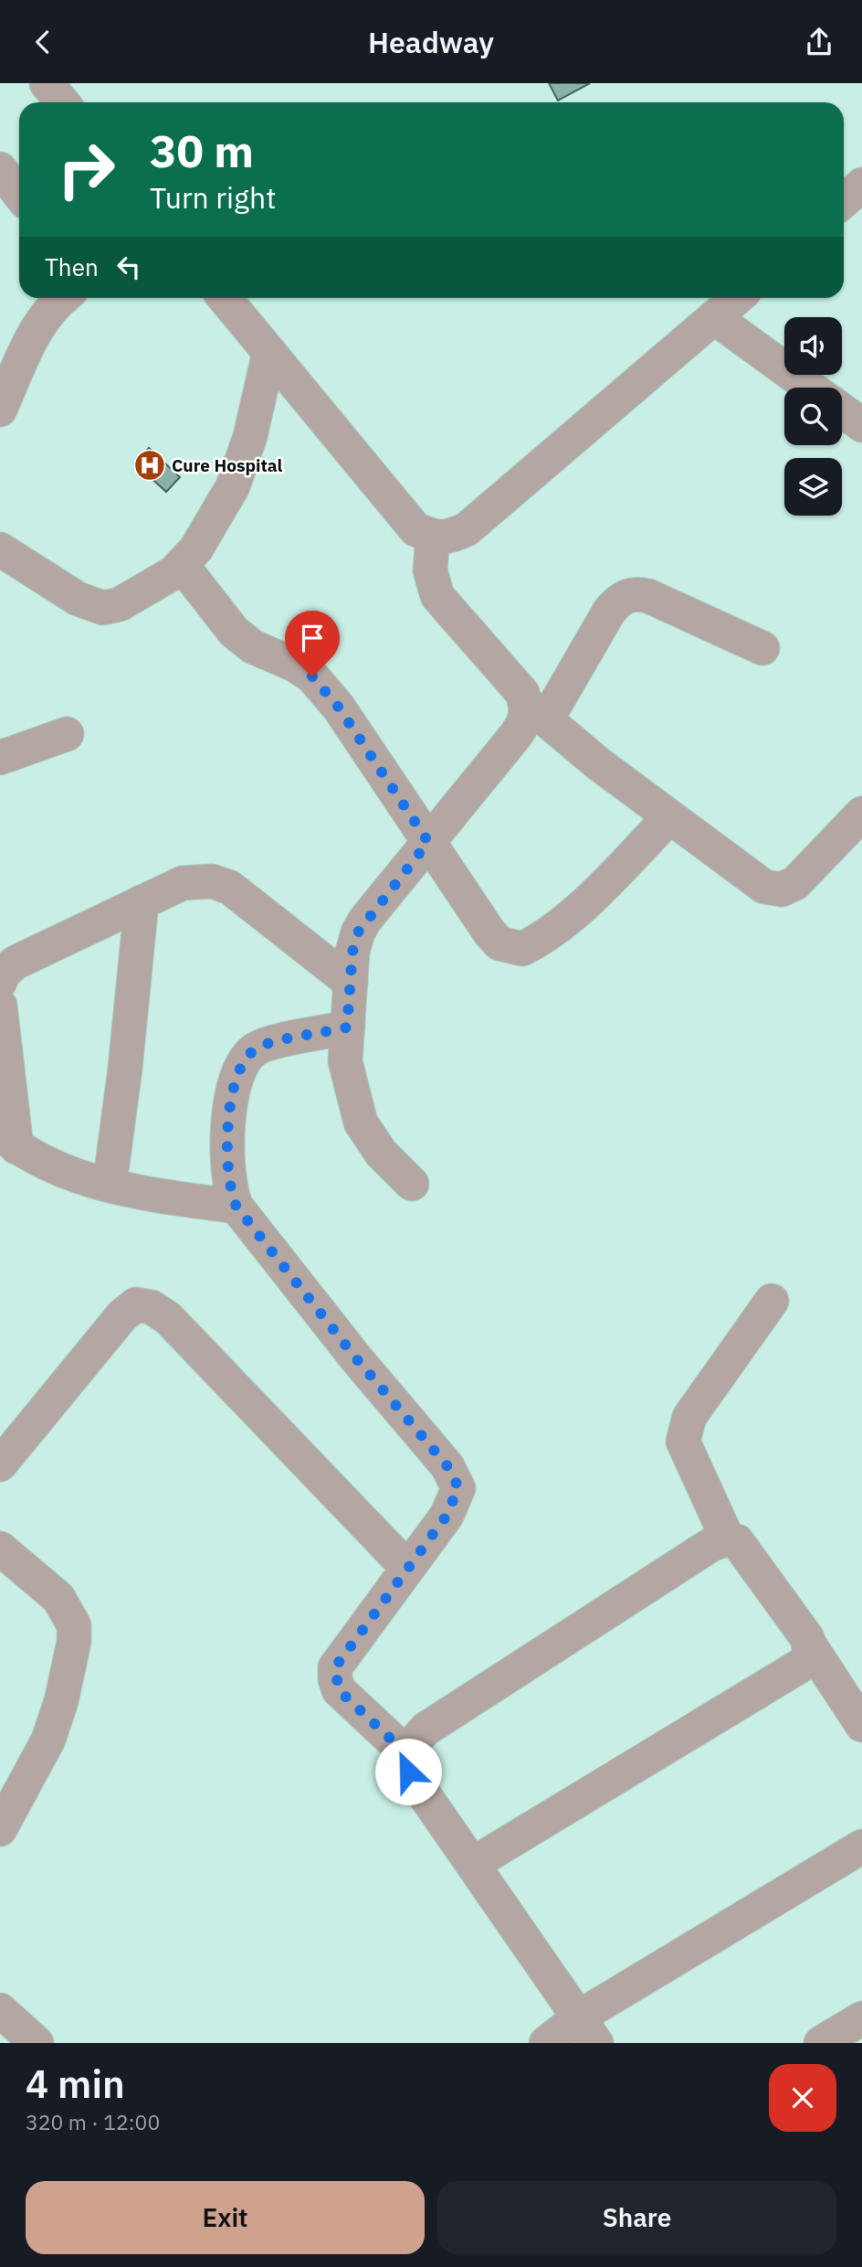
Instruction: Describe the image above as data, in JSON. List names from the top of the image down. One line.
{"places":{"hospital":["Cure Hospital"]},"page":{"header":"Headway","turn":["30 m","Turn right"],"then":"Then","heading":["4 min","320 m · 12:00"],"buttons":["Exit","Share"]}}
